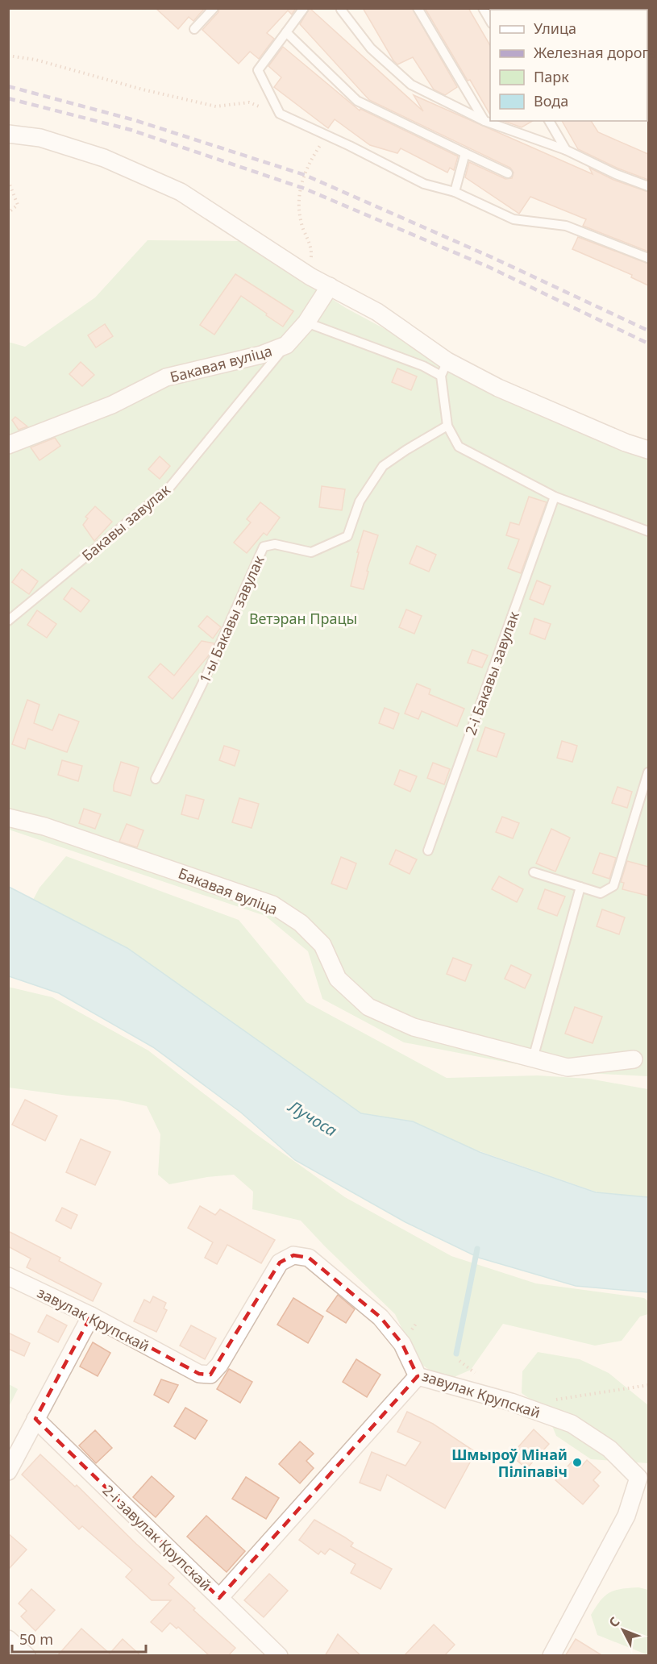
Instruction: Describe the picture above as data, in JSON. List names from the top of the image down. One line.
{"streets":{"street":["Бакавая вуліца","завулак Крупскай","2-і завулак Крупскай"],"lane":["Бакавы завулак","1-ы Бакавы завулак","2-і Бакавы завулак"]},"crossings":[["Бакавая вуліца","Бакавы завулак"]],"water":["Лучоса"],"parks":["Ветэран Працы"],"places":["Шмыроў Мінай Піліпавіч"],"legend":["Улица","Железная дорога","Парк","Вода"],"scale_bar":"50 m","north":"top left"}
